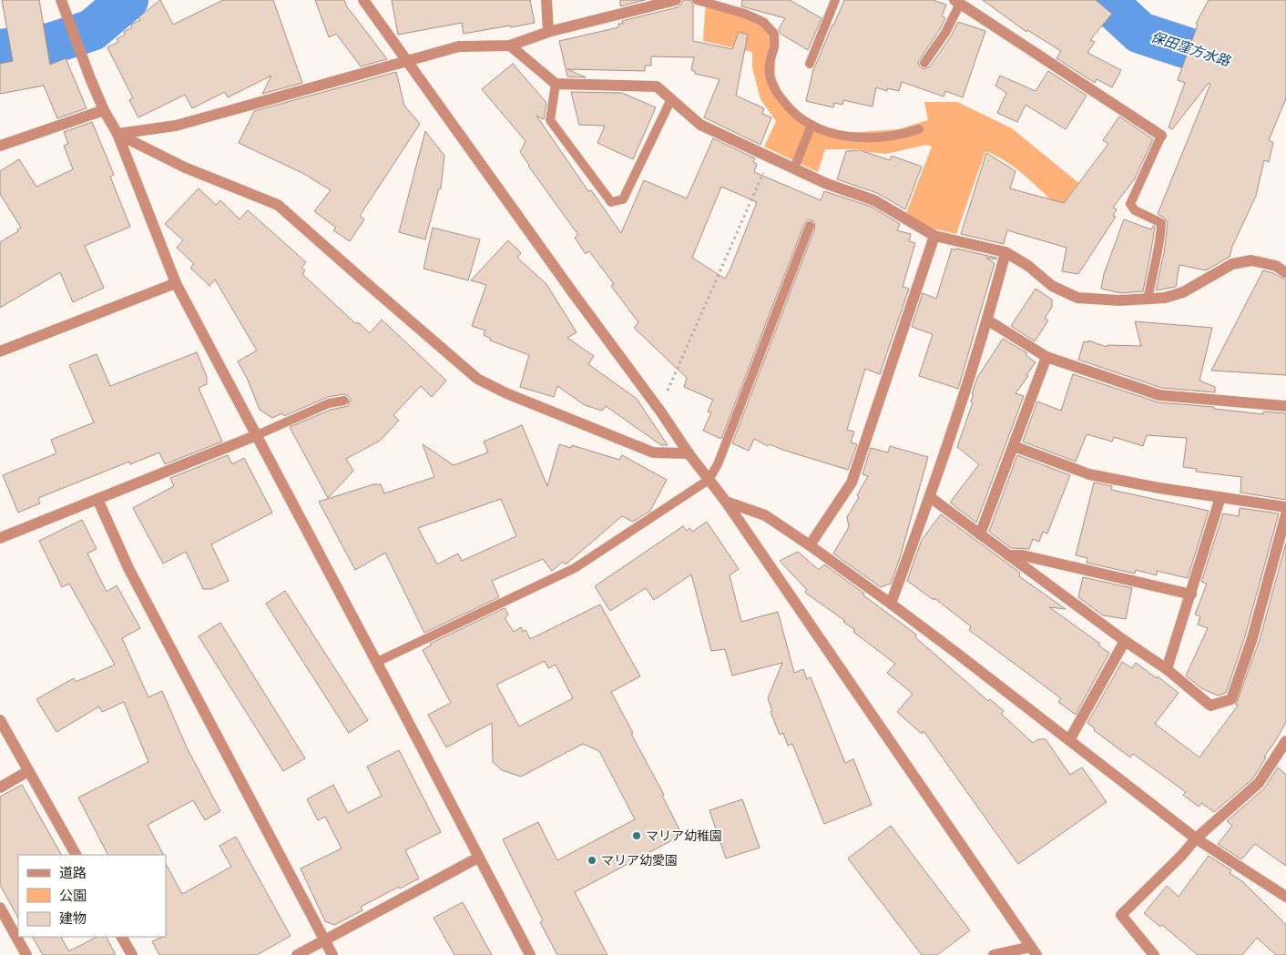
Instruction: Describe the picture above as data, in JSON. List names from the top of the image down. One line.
{"water":["保田窪方水路"],"places":["マリア幼稚園","マリア幼愛園"],"legend":["道路","公園","建物"]}
